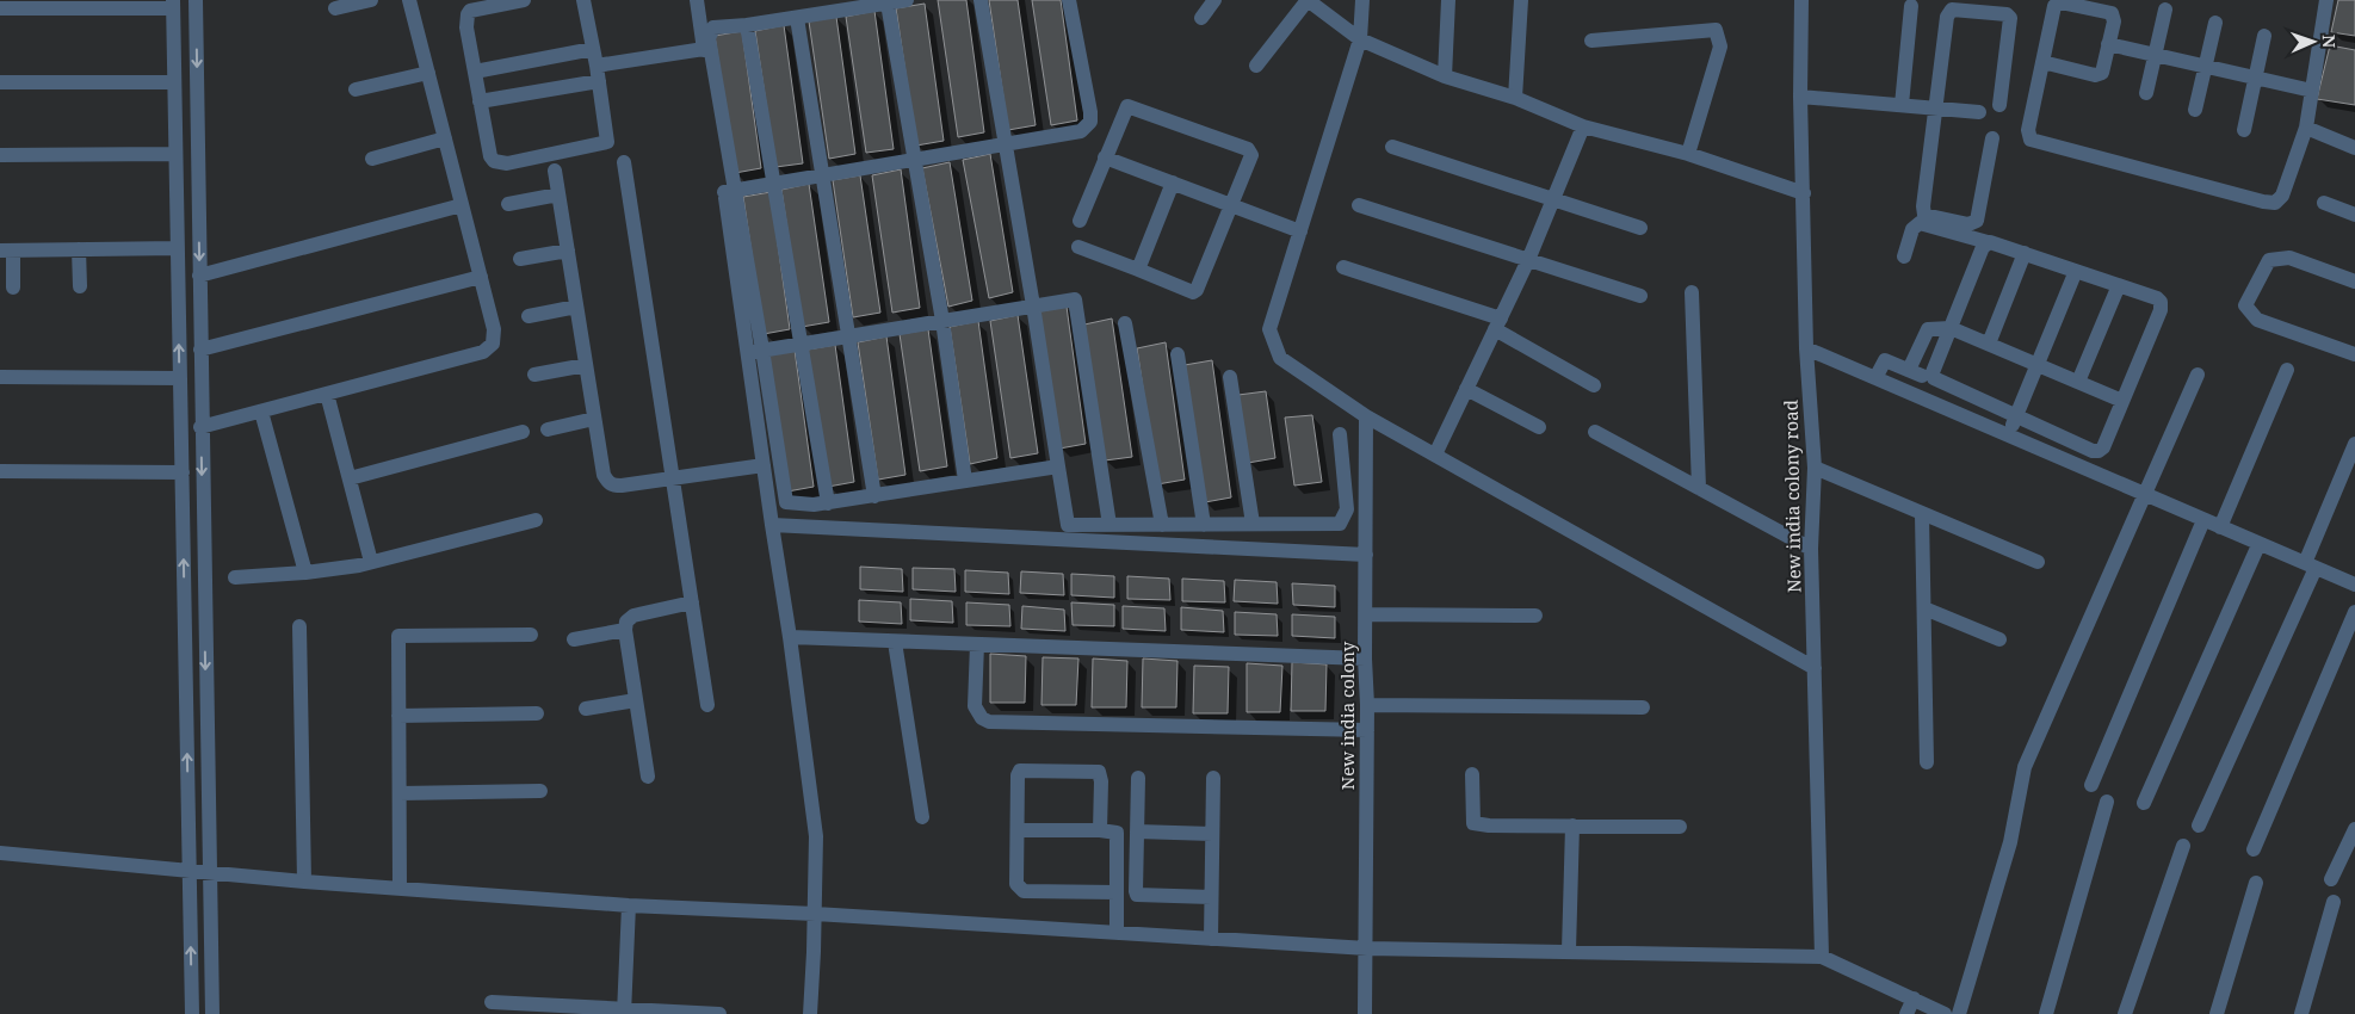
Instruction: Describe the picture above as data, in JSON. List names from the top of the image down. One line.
{"streets":{"street":["New india colony road","New india colony"]},"north":"right"}
